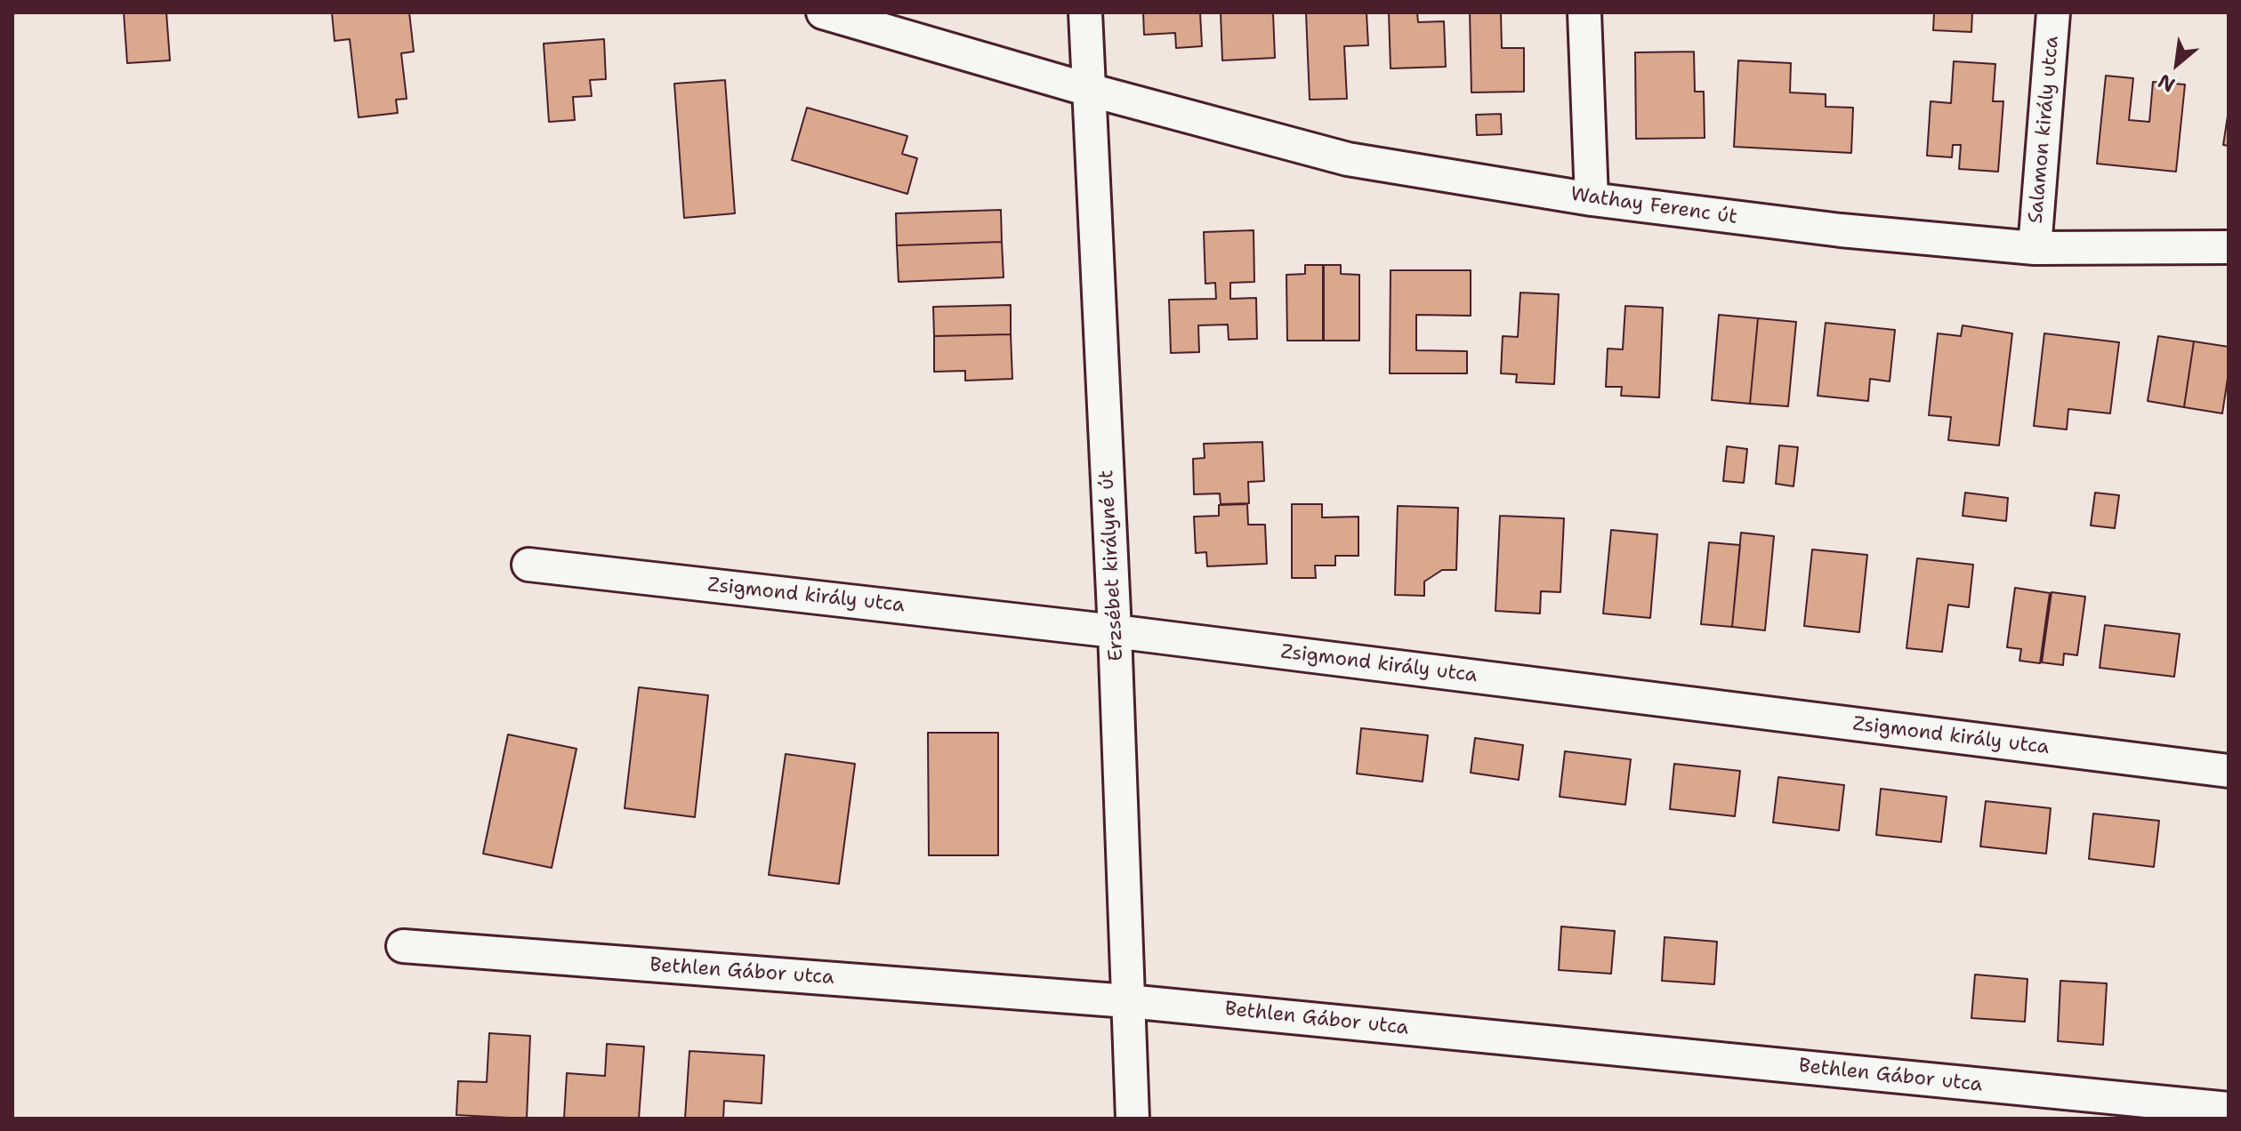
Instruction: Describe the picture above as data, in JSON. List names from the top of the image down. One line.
{"streets":{"street":["Salamon király utca","Wathay Ferenc út","Erzsébet királyné út","Zsigmond király utca","Bethlen Gábor utca"]},"crossings":[["Salamon király utca","Wathay Ferenc út"],["Wathay Ferenc út","Erzsébet királyné út"],["Erzsébet királyné út","Zsigmond király utca"],["Erzsébet királyné út","Bethlen Gábor utca"]],"north":"bottom left"}
